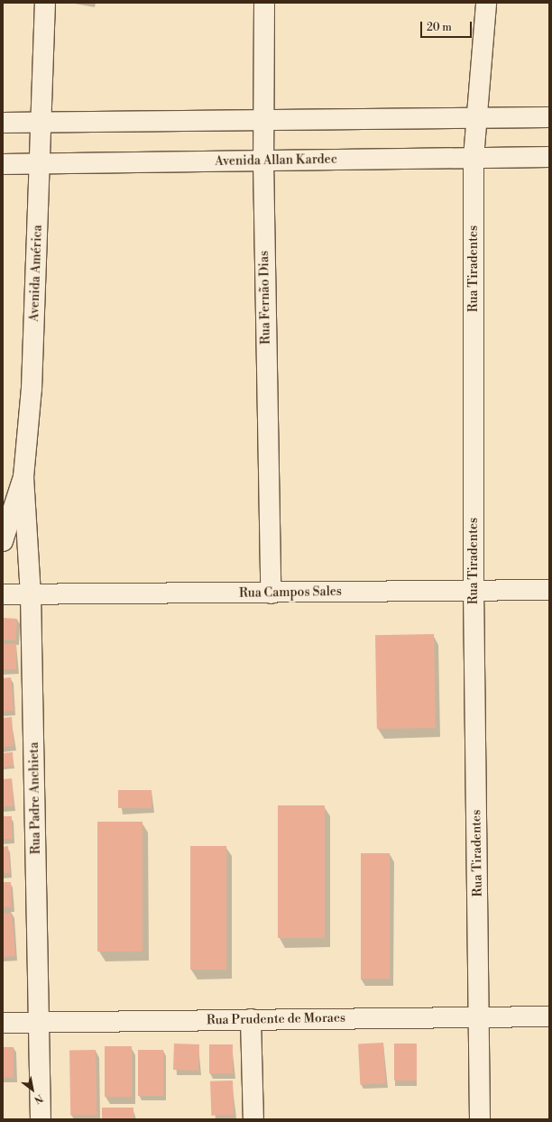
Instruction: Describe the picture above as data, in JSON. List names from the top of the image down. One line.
{"streets":{"street":["Avenida Allan Kardec","Rua Tiradentes","Avenida América","Rua Fernão Dias","Rua Campos Sales","Rua Padre Anchieta","Rua Prudente de Moraes"]},"crossings":[["Avenida Allan Kardec","Rua Tiradentes"],["Avenida Allan Kardec","Avenida América"],["Avenida Allan Kardec","Rua Fernão Dias"],["Rua Tiradentes","Rua Campos Sales"],["Rua Tiradentes","Rua Prudente de Moraes"],["Avenida América","Rua Padre Anchieta"],["Rua Fernão Dias","Rua Campos Sales"],["Rua Campos Sales","Rua Padre Anchieta"],["Rua Padre Anchieta","Rua Prudente de Moraes"]],"scale_bar":"20 m","north":"bottom right"}
